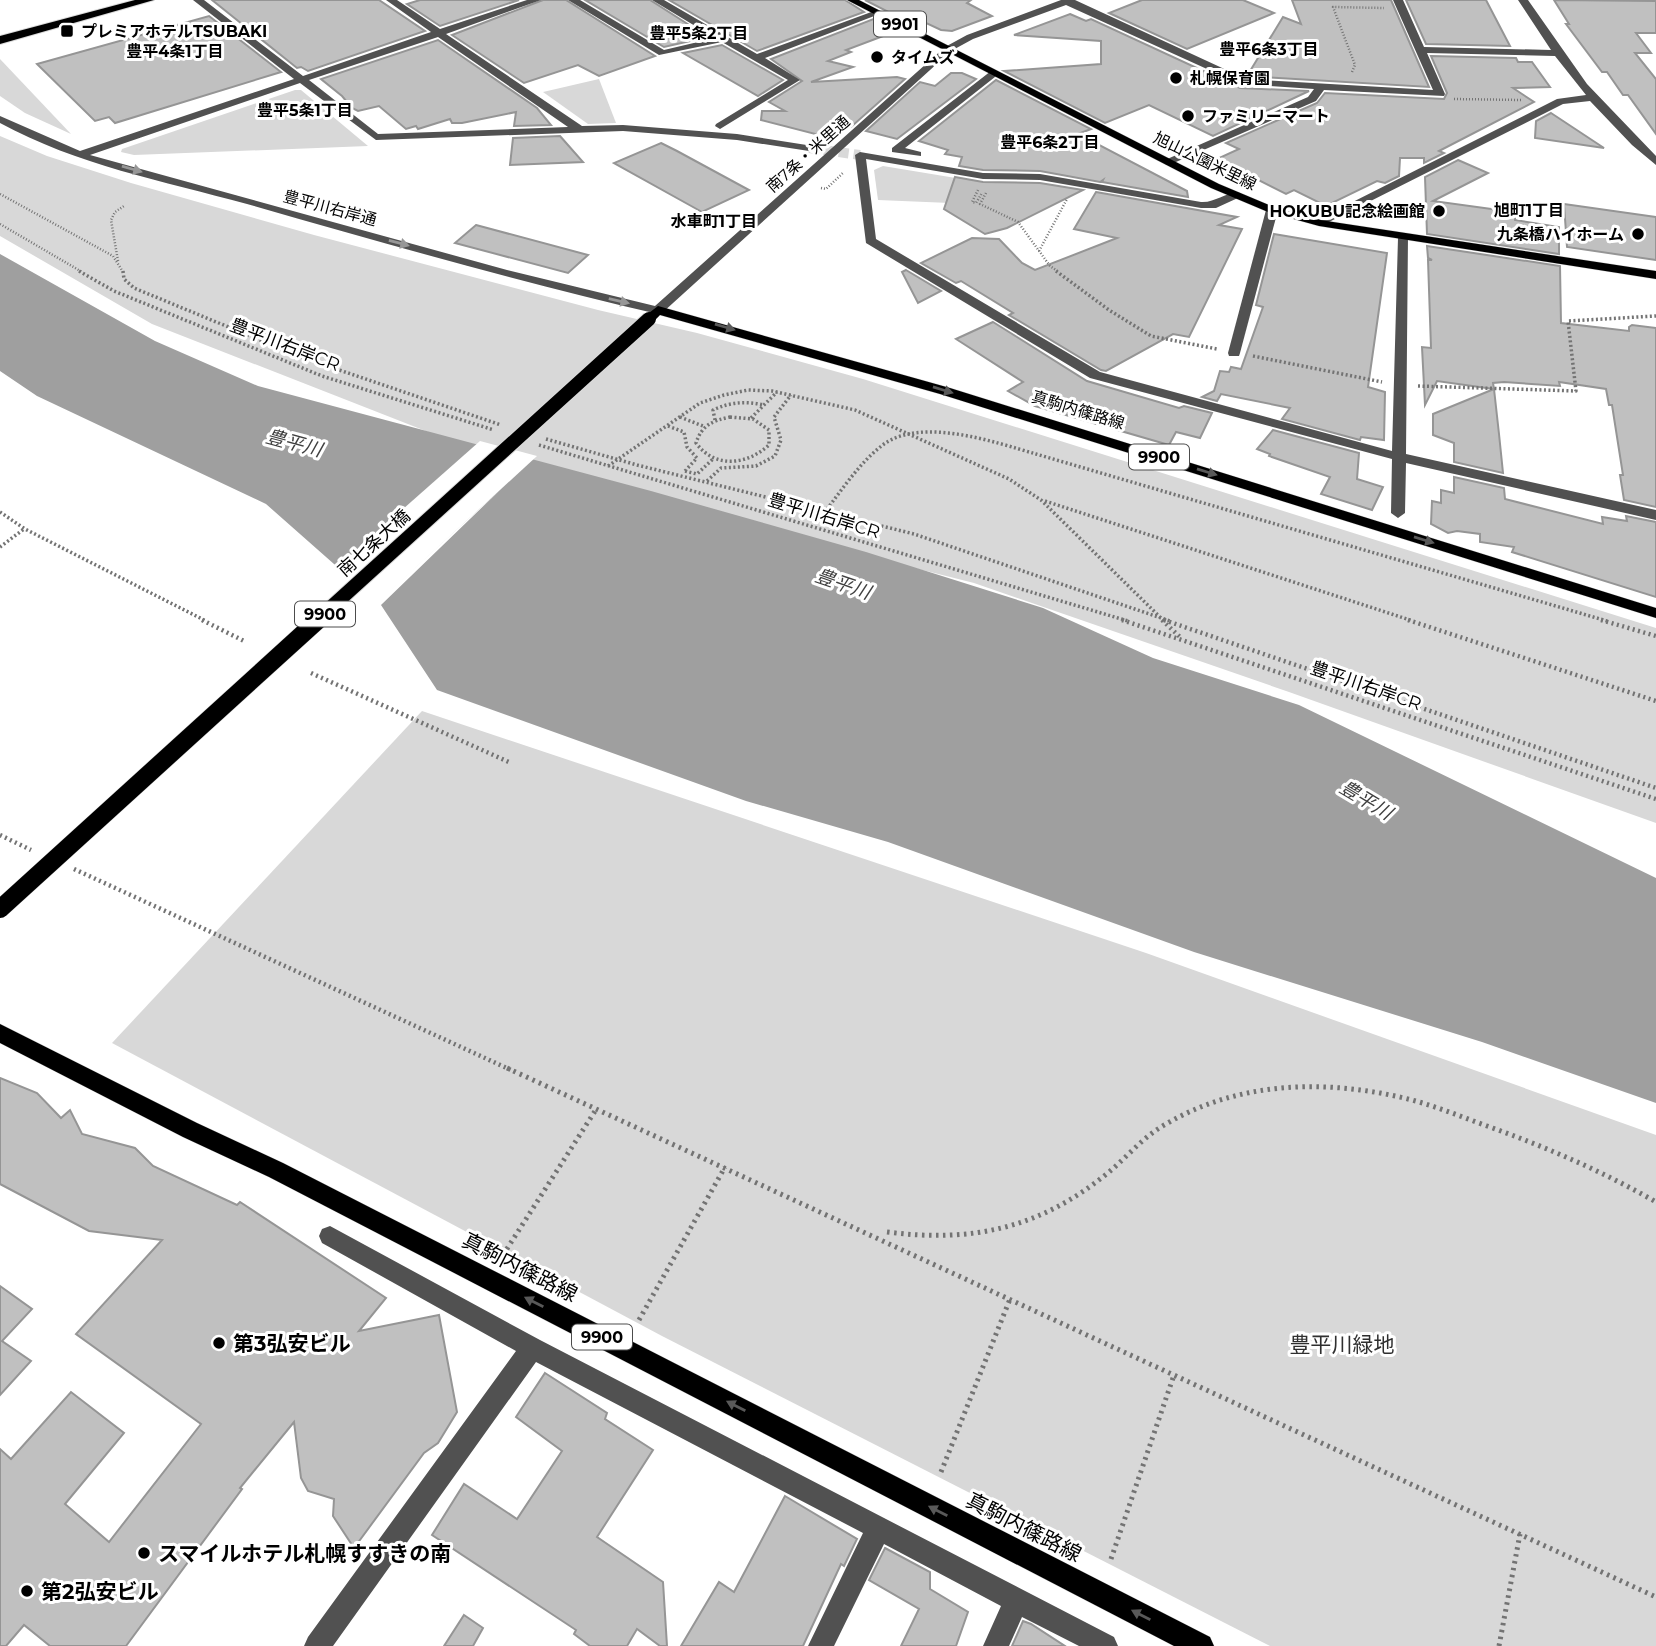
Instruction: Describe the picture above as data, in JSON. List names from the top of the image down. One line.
{"streets":{"main road":["9901","旭山公園米里線","真駒内篠路線","9900","南七条大橋"],"street":["南7条・米里通","豊平川右岸通"],"path":["豊平川右岸CR"]},"crossings":[["南7条・米里通","旭山公園米里線"],["南7条・米里通","豊平川右岸通"],["南7条・米里通","真駒内篠路線"],["南7条・米里通","南七条大橋"],["豊平川右岸通","真駒内篠路線"],["豊平川右岸通","南七条大橋"],["真駒内篠路線","南七条大橋"]],"districts":["豊平5条2丁目","豊平6条3丁目","豊平4条1丁目","豊平5条1丁目","豊平6条2丁目","旭町1丁目","水車町1丁目"],"water":["豊平川"],"parks":["豊平川緑地"],"places":{"transit":["プレミアホテルTSUBAKI"],"other":["タイムズ","札幌保育園","ファミリーマート","HOKUBU記念絵画館","九条橋ハイホーム","第3弘安ビル","スマイルホテル札幌すすきの南","第2弘安ビル"]}}
